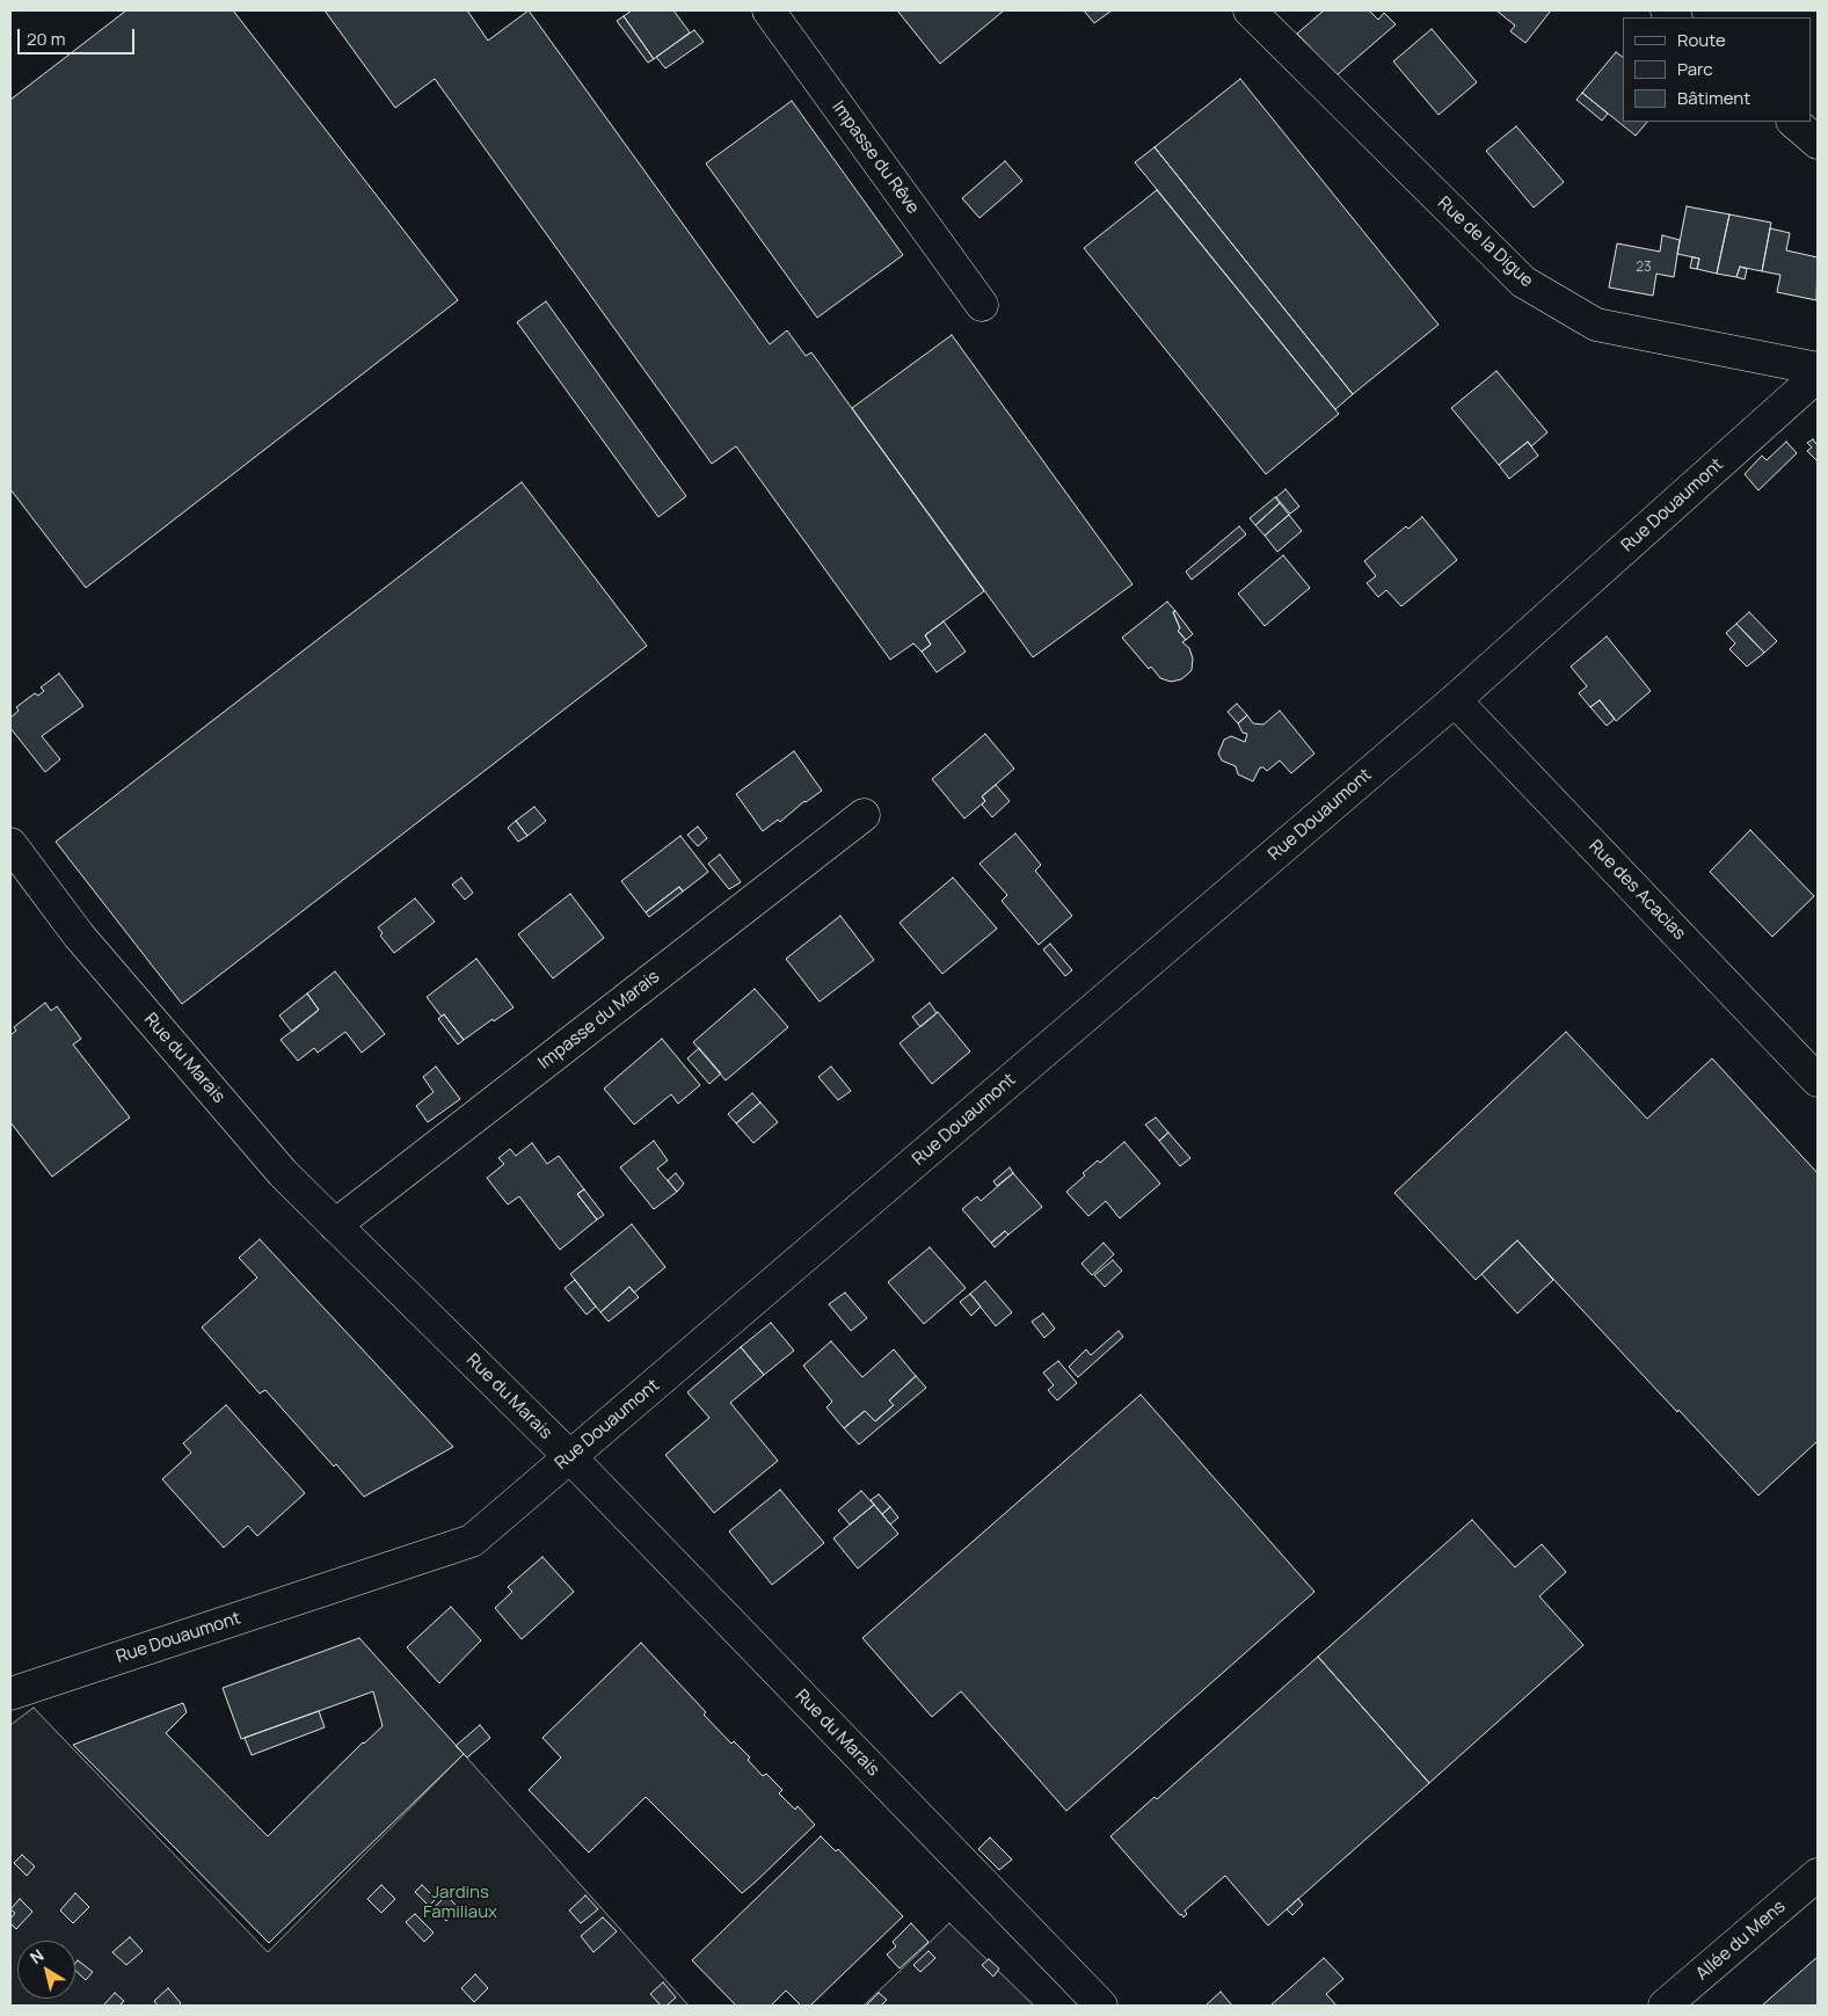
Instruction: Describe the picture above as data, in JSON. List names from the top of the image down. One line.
{"streets":{"street":["Impasse du Rêve","Rue de la Digue","Rue Douaumont","Rue des Acacias","Impasse du Marais","Rue du Marais","Allée du Mens"]},"crossings":[["Rue Douaumont","Rue des Acacias"],["Rue Douaumont","Rue du Marais"],["Impasse du Marais","Rue du Marais"]],"parks":["Jardins Familiaux"],"house_numbers":["23"],"legend":["Route","Parc","Bâtiment"],"scale_bar":"20 m","north":"top left"}
